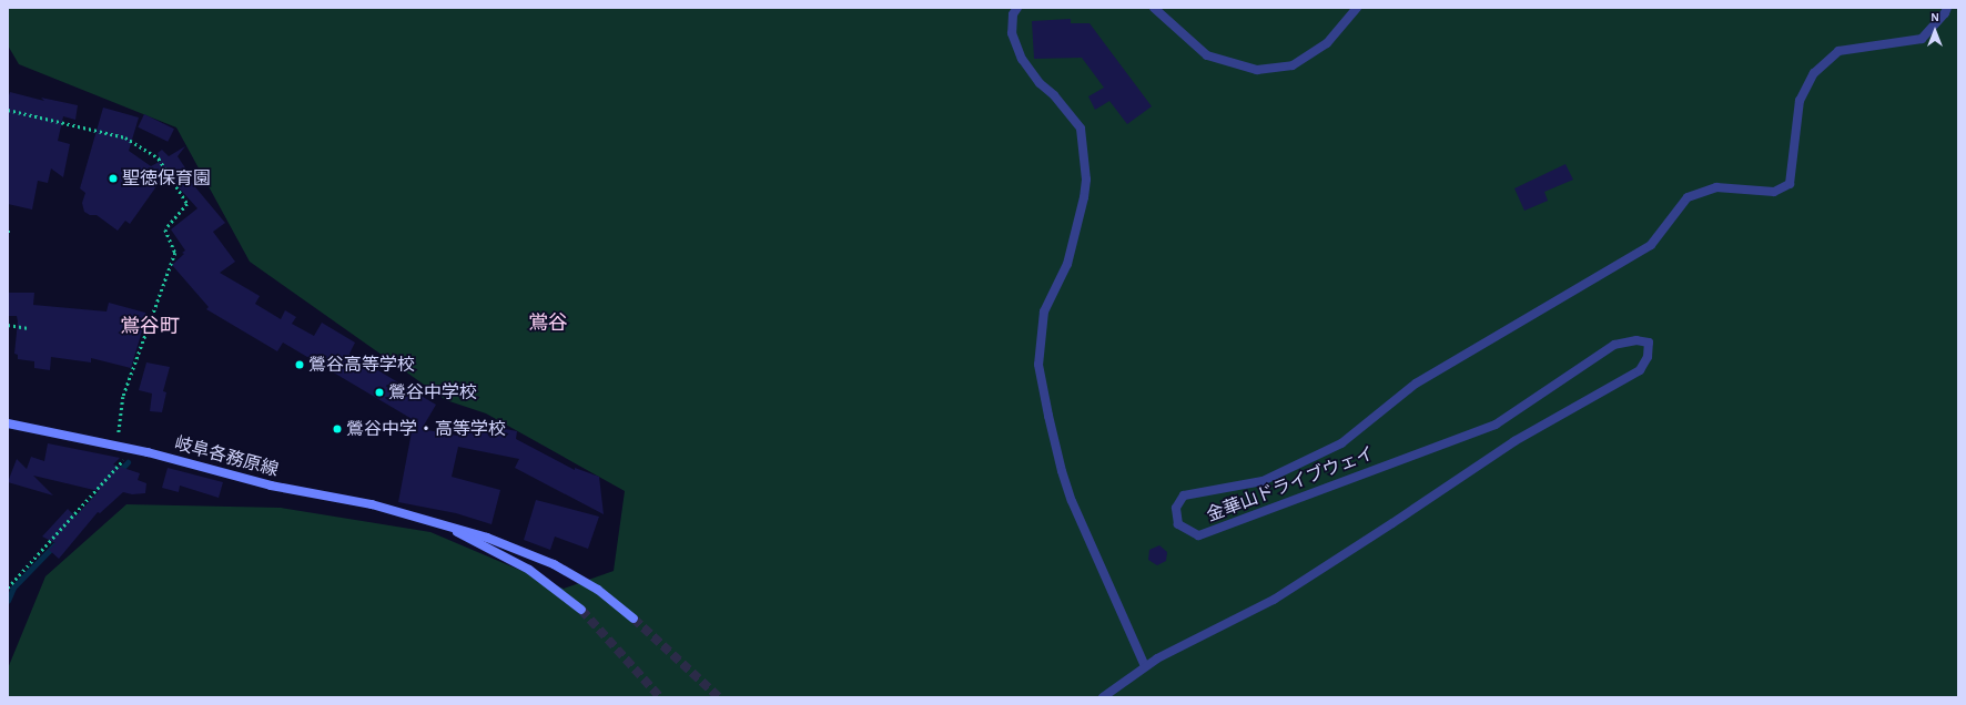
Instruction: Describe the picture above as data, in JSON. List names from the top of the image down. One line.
{"streets":{"main road":["岐阜各務原線"],"street":["金華山ドライブウェイ"]},"districts":["鴬谷","鴬谷町"],"places":["聖徳保育園","鶯谷高等学校","鶯谷中学校","鶯谷中学・高等学校"],"north":"top"}
